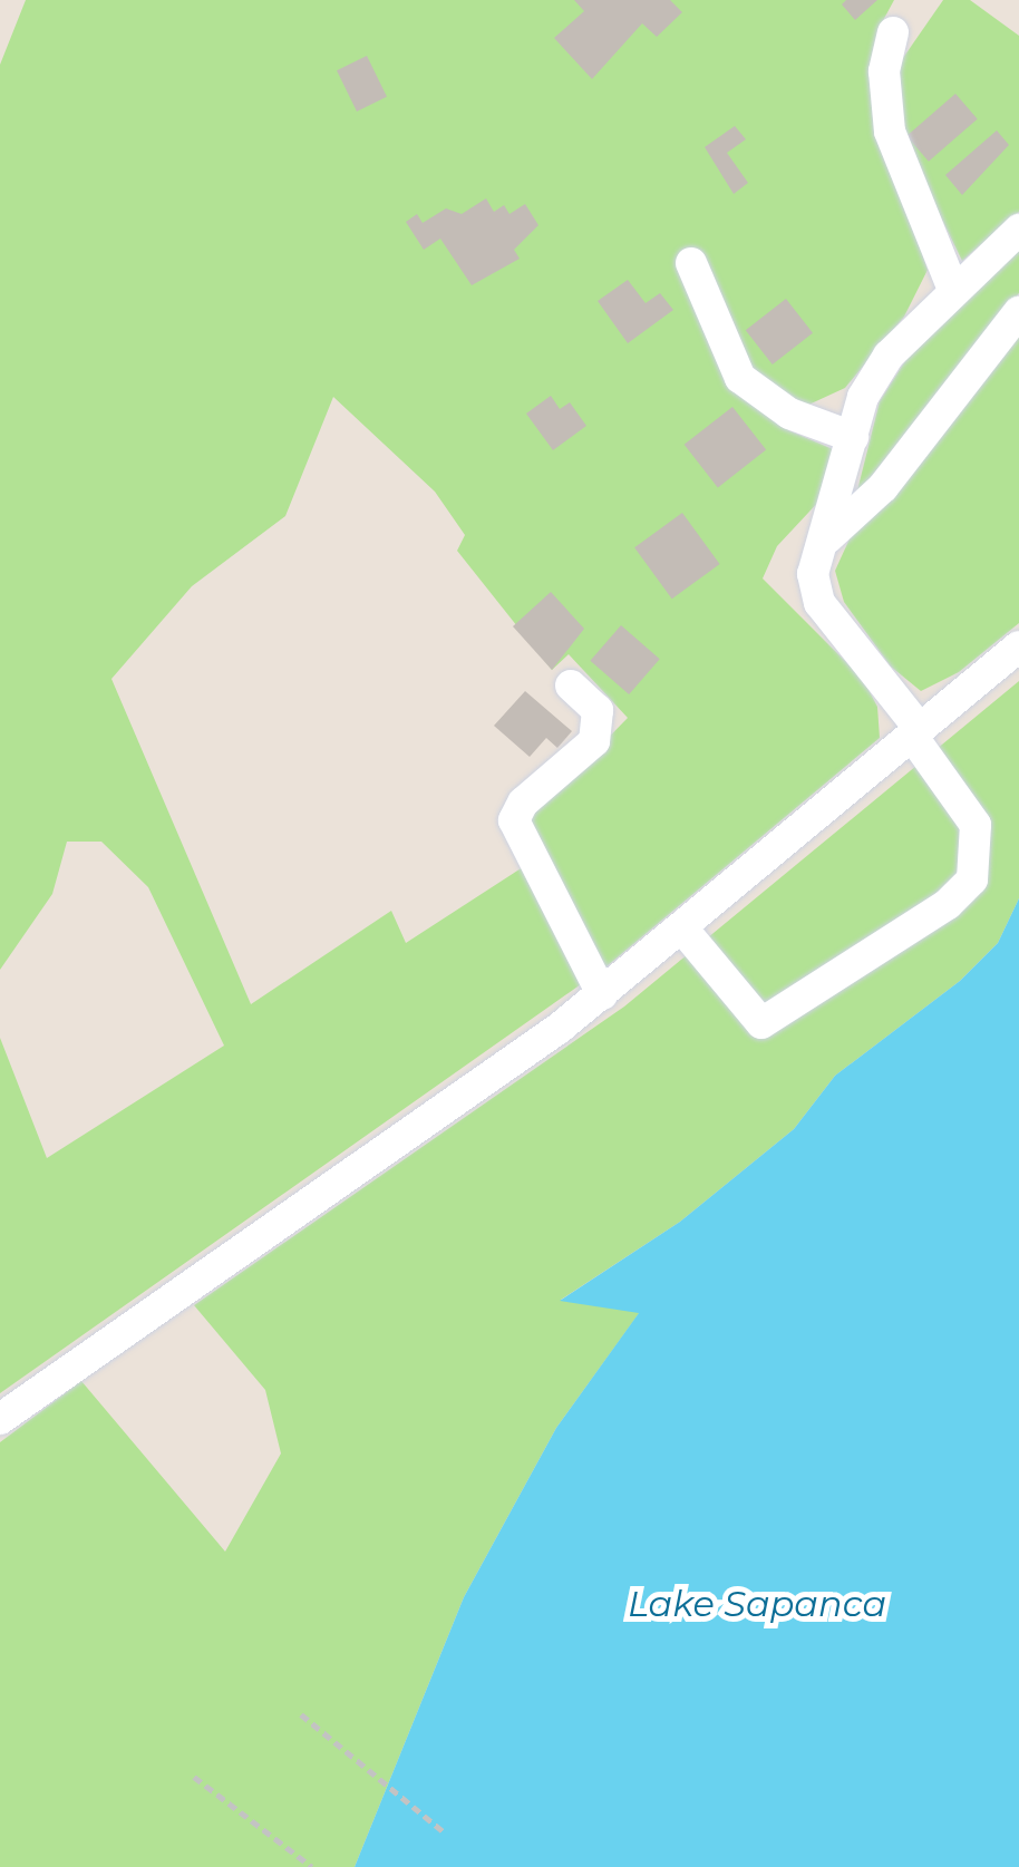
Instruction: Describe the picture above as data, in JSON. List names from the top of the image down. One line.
{"water":["Lake Sapanca"]}
